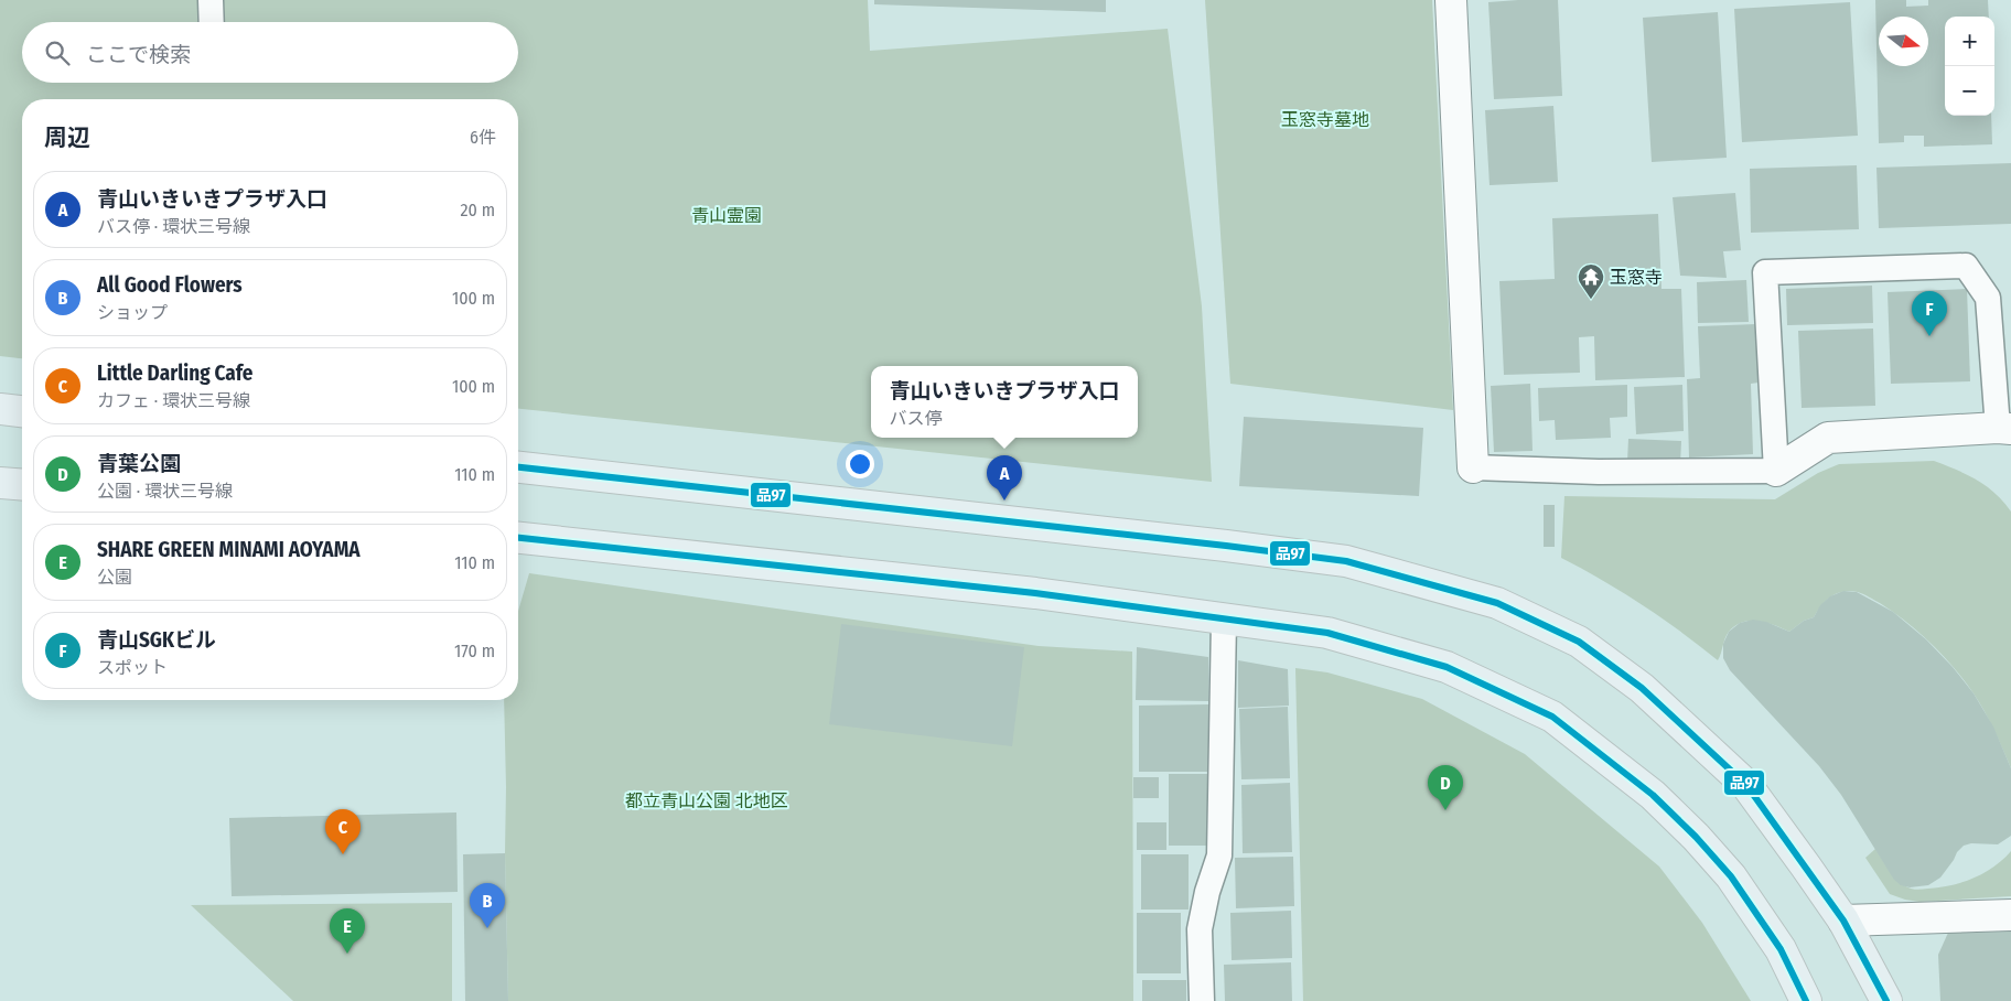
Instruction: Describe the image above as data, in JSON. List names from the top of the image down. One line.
{"parks":["玉窓寺墓地","青山霊園","都立青山公園 北地区"],"places":{"temple":["玉窓寺"]},"lines":["transit line 品97"],"north":"right","page":{"map_buttons":["+","−"],"search":"ここで検索","heading":["周辺","6件"],"list":[{"mark":"A","name":"青山いきいきプラザ入口","note":"バス停 · 環状三号線","value":"20 m"},{"mark":"B","name":"All Good Flowers","note":"ショップ","value":"100 m"},{"mark":"C","name":"Little Darling Cafe","note":"カフェ · 環状三号線","value":"100 m"},{"mark":"D","name":"青葉公園","note":"公園 · 環状三号線","value":"110 m"},{"mark":"E","name":"SHARE GREEN MINAMI AOYAMA","note":"公園","value":"110 m"},{"mark":"F","name":"青山SGKビル","note":"スポット","value":"170 m"}],"pins":["F","A","D","C","B","E"],"popup":["青山いきいきプラザ入口","バス停"]}}
